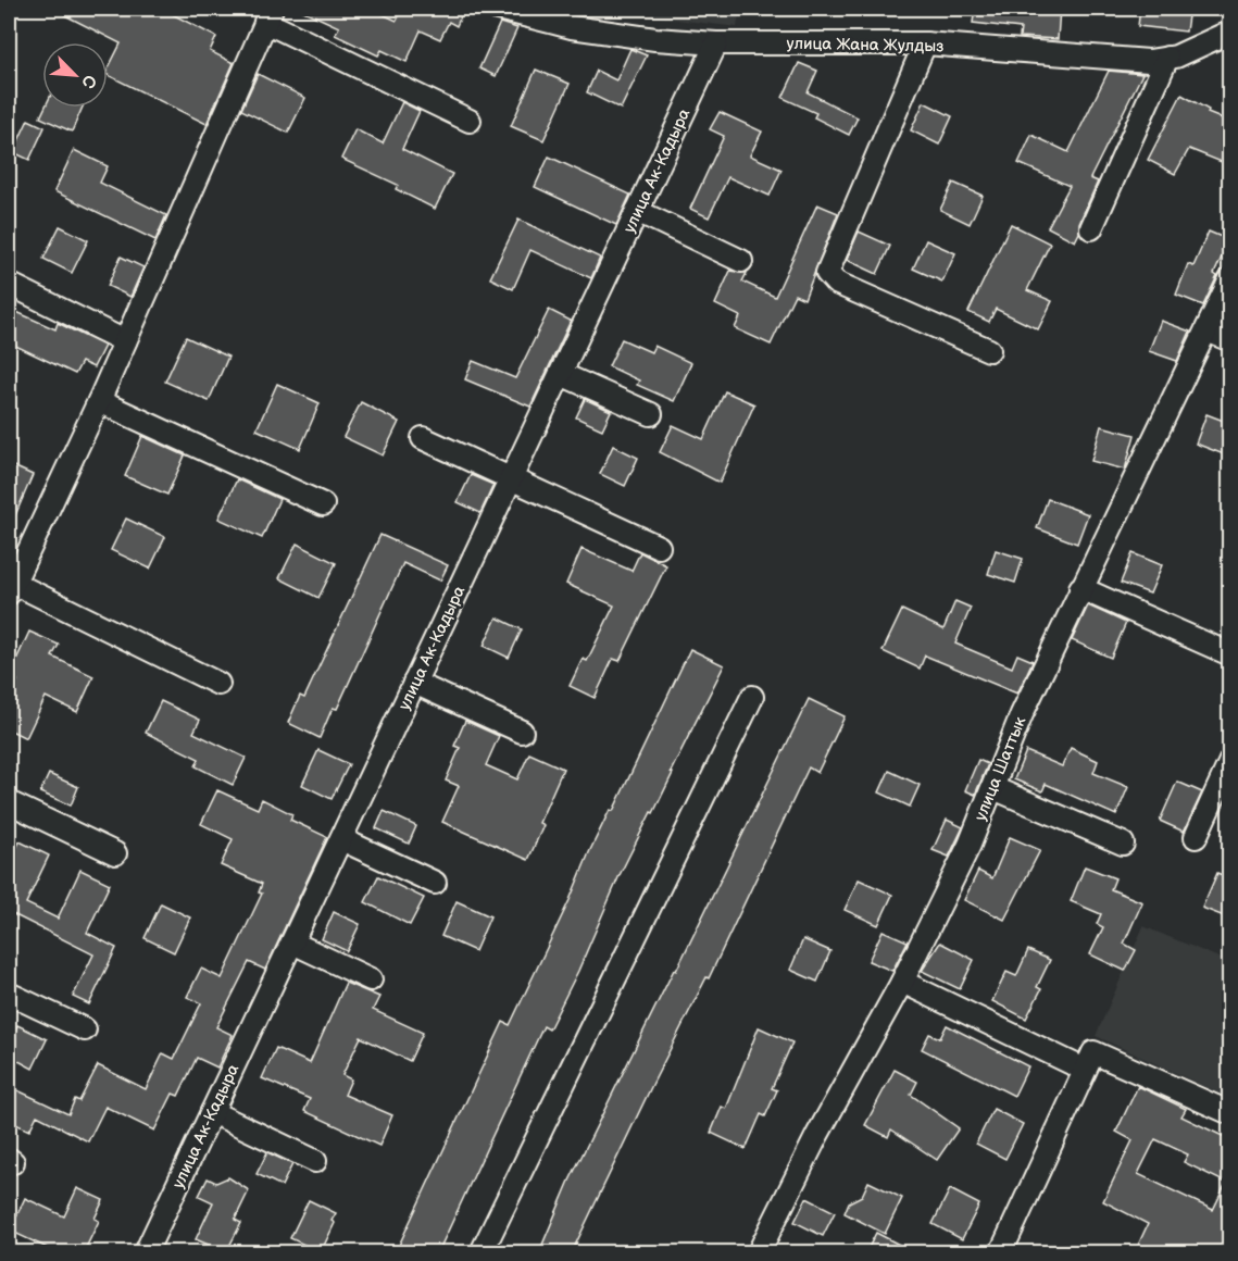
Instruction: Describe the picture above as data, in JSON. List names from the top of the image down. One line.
{"streets":{"street":["улица Жана Жулдыз","улица Ак-Кадыра","улица Шаттык"]},"crossings":[["улица Жана Жулдыз","улица Ак-Кадыра"]],"north":"bottom right"}
